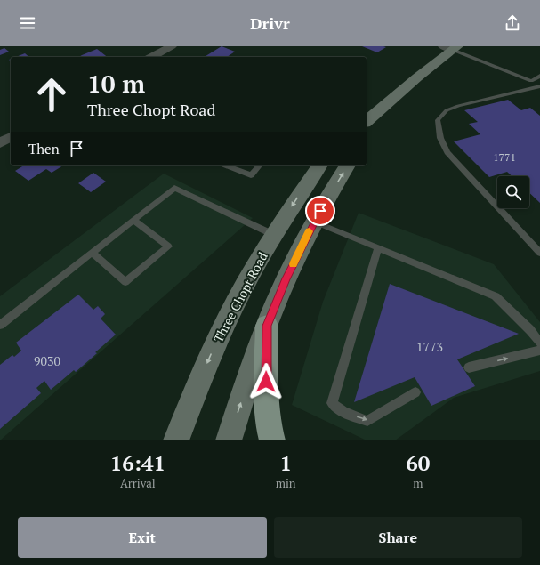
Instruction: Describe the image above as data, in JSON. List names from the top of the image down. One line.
{"streets":{"main road":["Three Chopt Road"]},"house_numbers":["1771","1773","9030"],"page":{"header":"Drivr","turn":["10 m","Three Chopt Road"],"then":"Then","eta":["16:41","Arrival","1","min","60","m"],"buttons":["Exit","Share"]}}
